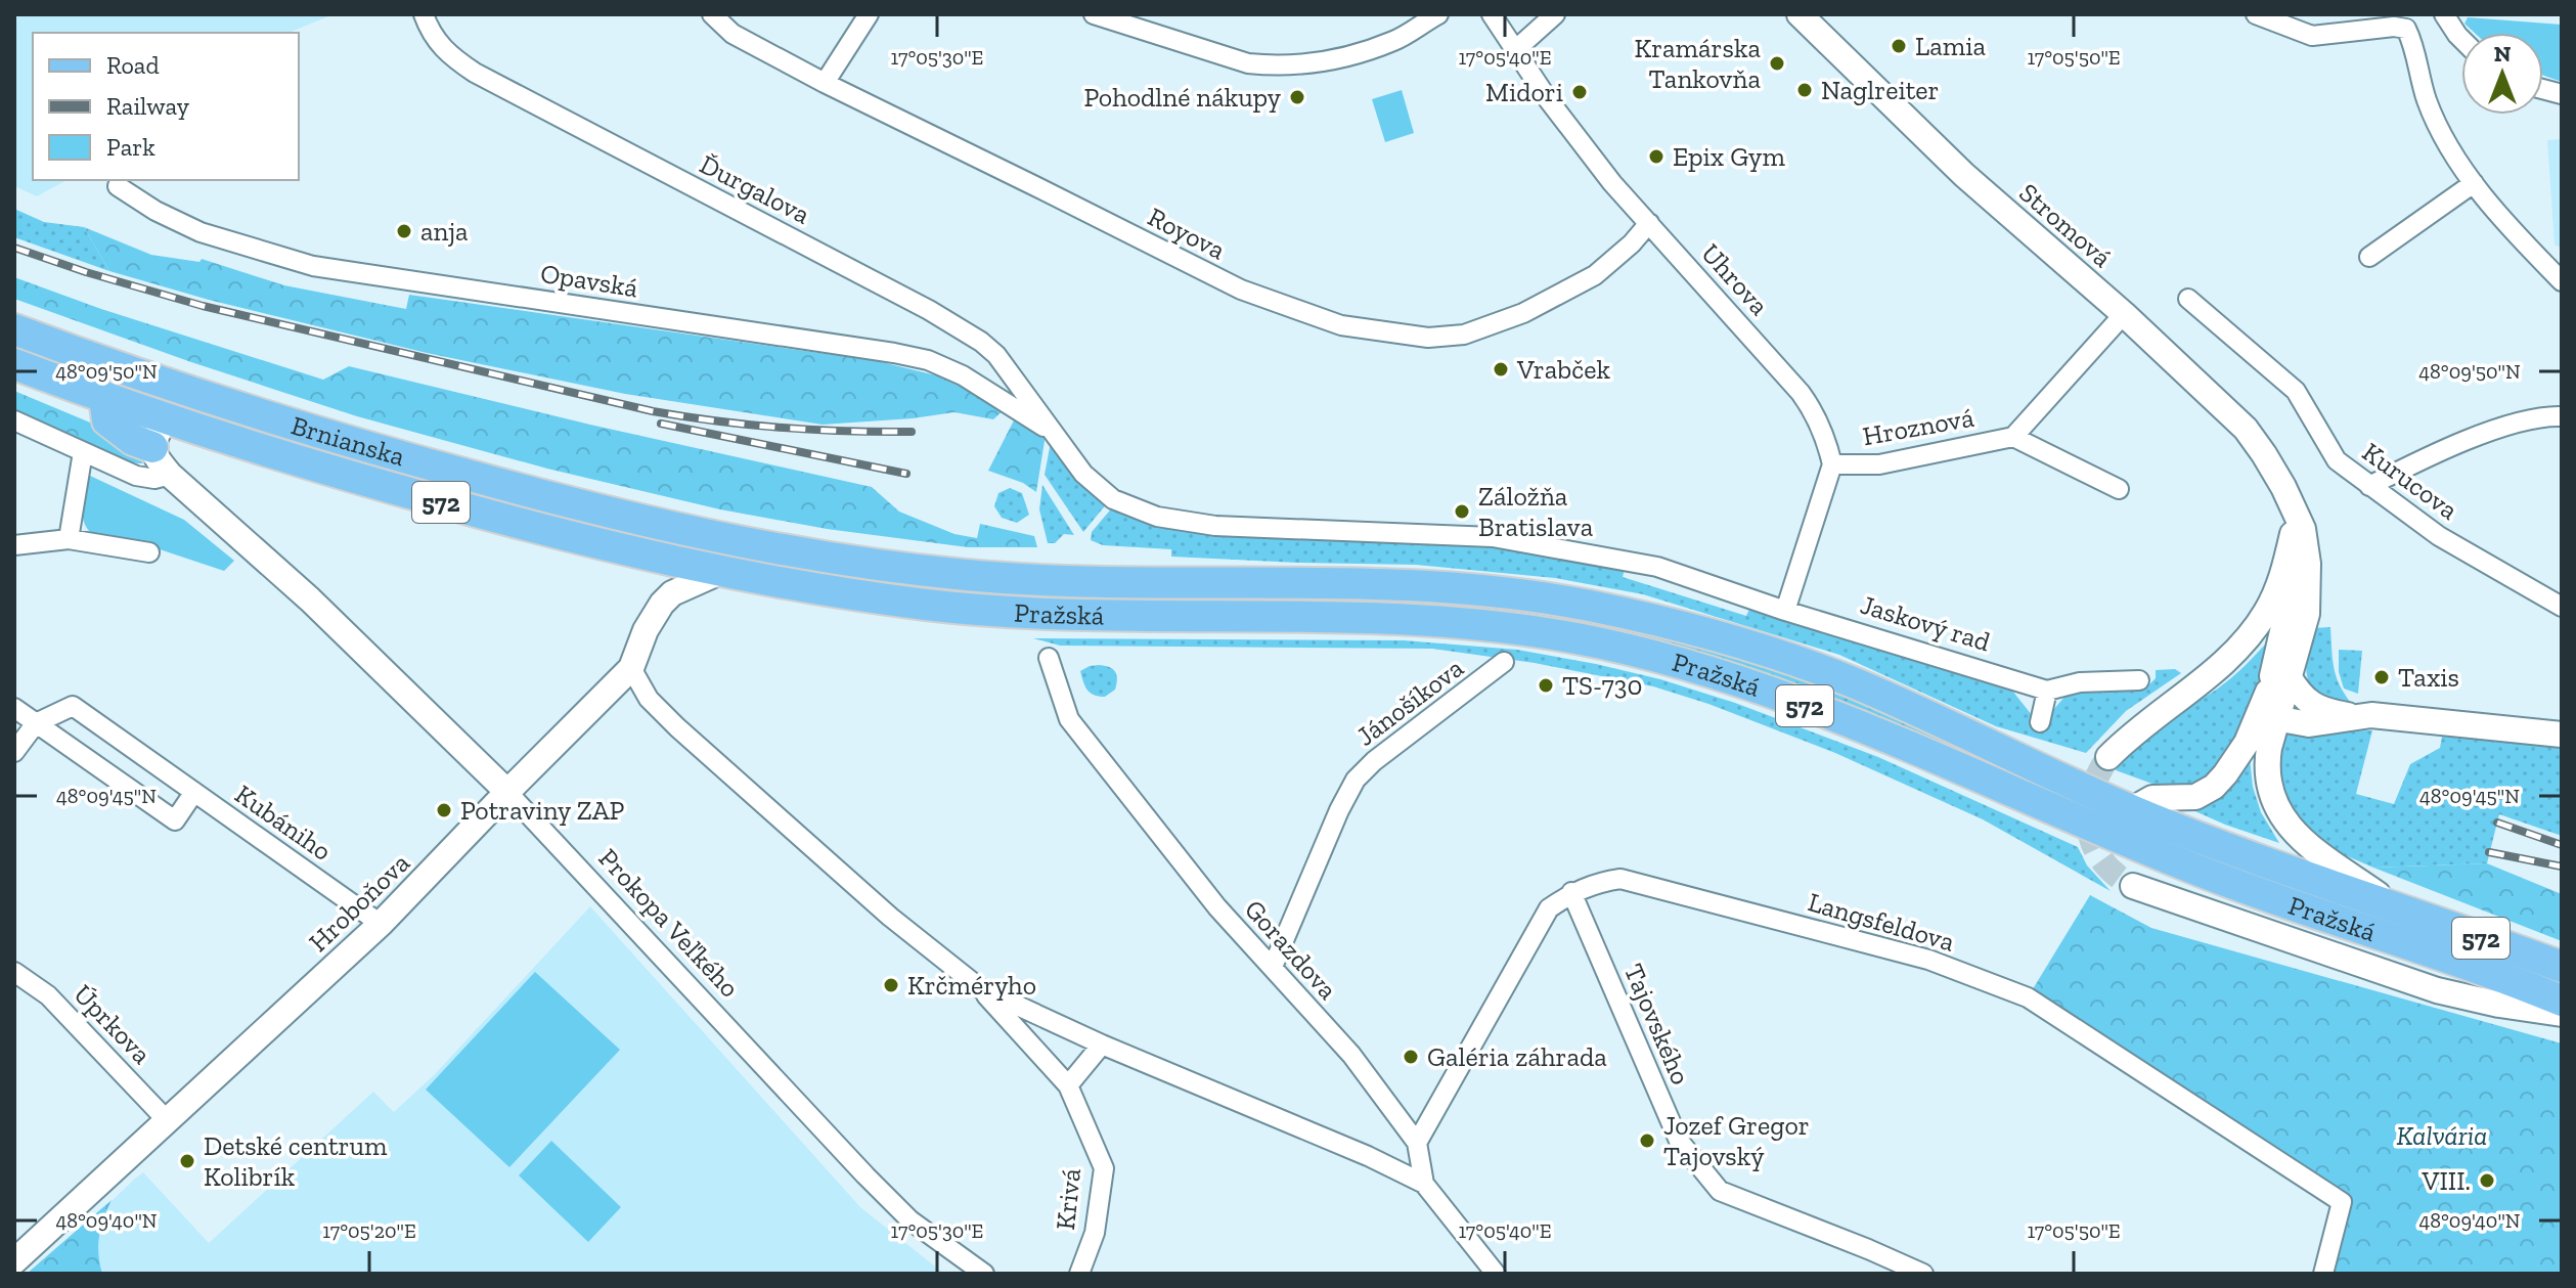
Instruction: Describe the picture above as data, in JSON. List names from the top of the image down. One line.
{"streets":{"main road":["Brnianska","572","Pražská"],"street":["Ďurgalova","Stromová","Royova","Uhrova","Opavská","Hroznová","Kurucova","Jaskový rad","Jánošíkova","Kubániho","Hroboňova","Langsfeldova","Prokopa Veľkého","Gorazdova","Úprkova","Tajovského","Krivá"]},"crossings":[["Ďurgalova","Opavská"],["Stromová","Hroznová"],["Stromová","Pražská"],["Royova","Uhrova"],["Uhrova","Hroznová"],["Uhrova","Jaskový rad"],["Brnianska","Pražská"],["Brnianska","Hroboňova"],["Pražská","Hroboňova"],["Jánošíkova","Gorazdova"],["Kubániho","Hroboňova"],["Hroboňova","Prokopa Veľkého"],["Hroboňova","Úprkova"],["Langsfeldova","Gorazdova"],["Langsfeldova","Tajovského"]],"parks":["Kalvária"],"places":["Lamia","Kramárska Tankovňa","Naglreiter","Midori","Pohodlné nákupy","Epix Gym","anja","Vrabček","Záložňa Bratislava","Taxis","TS-730","Potraviny ZAP","Krčméryho","Galéria záhrada","Jozef Gregor Tajovský","Detské centrum Kolibrík","VIII."],"legend":["Road","Railway","Park"],"north":"top","coordinates":["17°05'30\"E","17°05'40\"E","17°05'50\"E","48°09'50\"N","48°09'45\"N","48°09'40\"N","17°05'20\"E"]}
